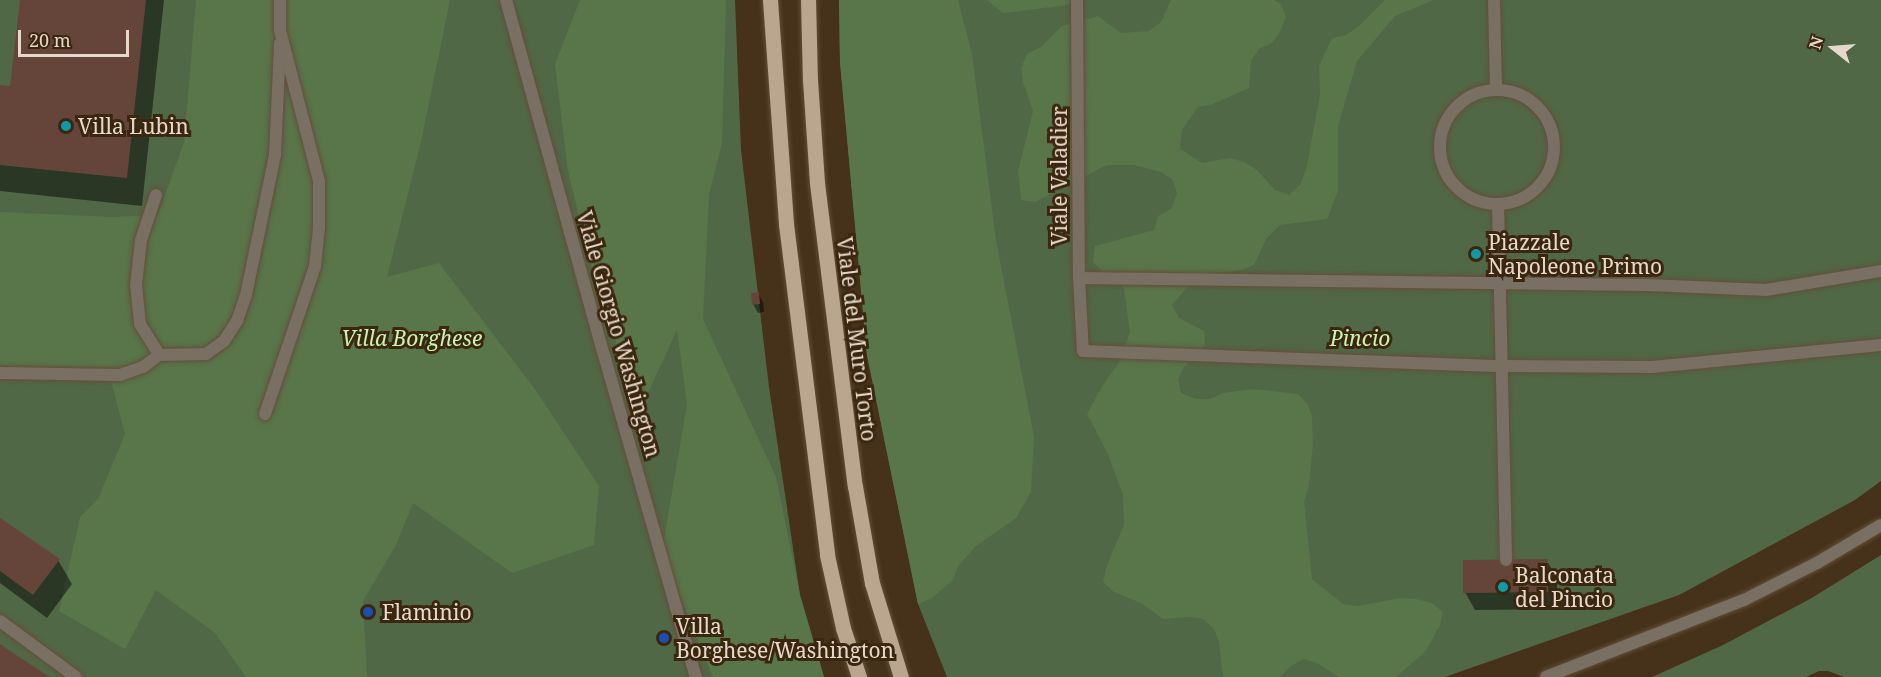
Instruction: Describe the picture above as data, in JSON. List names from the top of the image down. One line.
{"streets":{"main road":["Viale del Muro Torto"],"street":["Viale Valadier","Viale Giorgio Washington"]},"parks":["Villa Borghese","Pincio"],"places":["Villa Lubin","Piazzale Napoleone Primo","Balconata del Pincio","Flaminio","Villa Borghese/Washington"],"scale_bar":"20 m","north":"left"}
